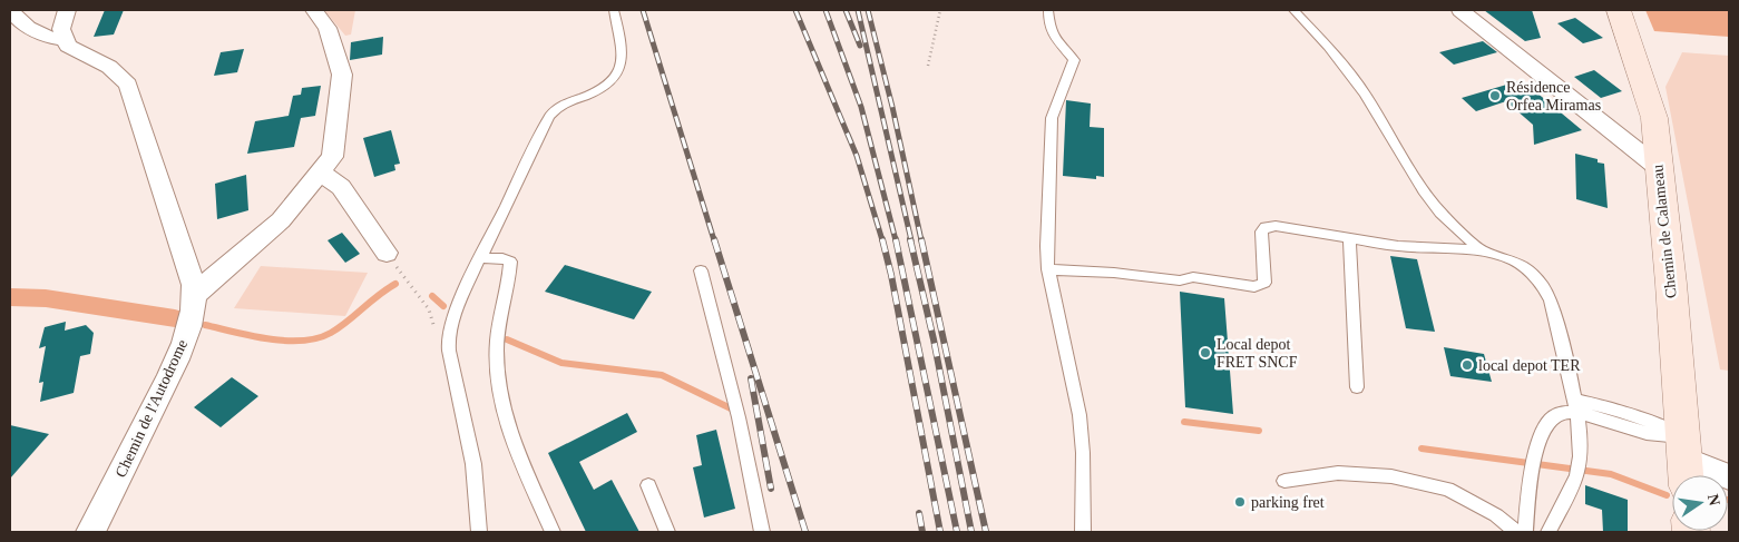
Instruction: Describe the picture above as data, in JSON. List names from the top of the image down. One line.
{"streets":{"main road":["Chemin de Calameau"],"street":["Chemin de l'Autodrome"]},"places":["Résidence Orfea Miramas","Local depot FRET SNCF","local depot TER","parking fret"],"north":"right"}
